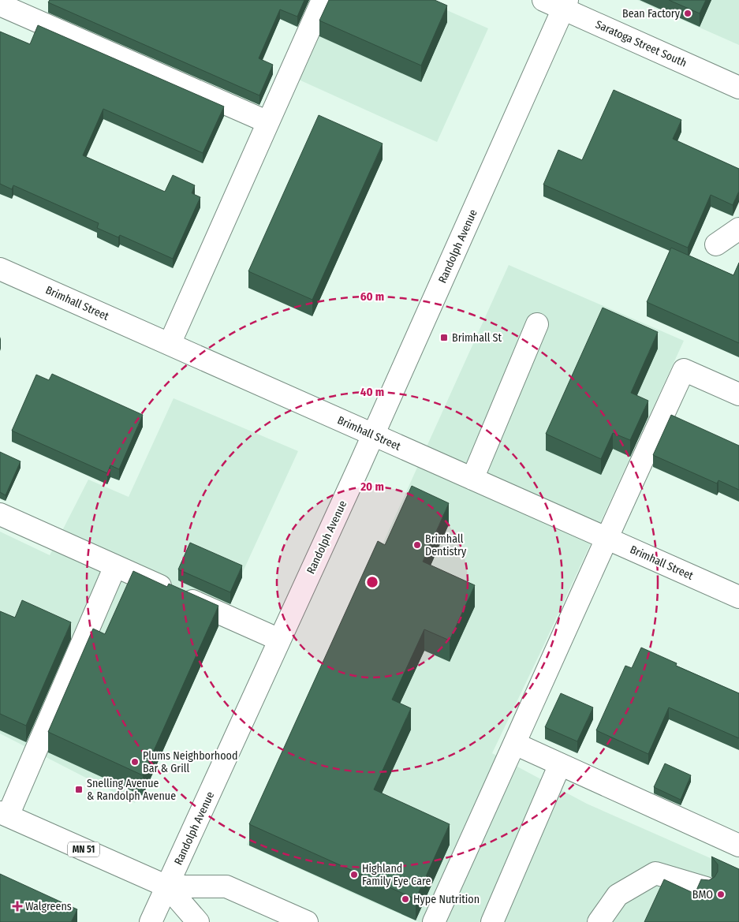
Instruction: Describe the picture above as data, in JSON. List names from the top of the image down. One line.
{"streets":{"main road":["Saratoga Street South","Randolph Avenue","Brimhall Street","MN 51"]},"crossings":[["Saratoga Street South","Randolph Avenue"],["Randolph Avenue","Brimhall Street"],["Randolph Avenue","MN 51"]],"places":{"other":["Bean Factory","Brimhall Dentistry","Plums Neighborhood Bar & Grill","Highland Family Eye Care","BMO","Hype Nutrition"],"transit":["Brimhall St","Snelling Avenue & Randolph Avenue"],"health":["Walgreens"]},"rings":["60 m","40 m","20 m"]}
